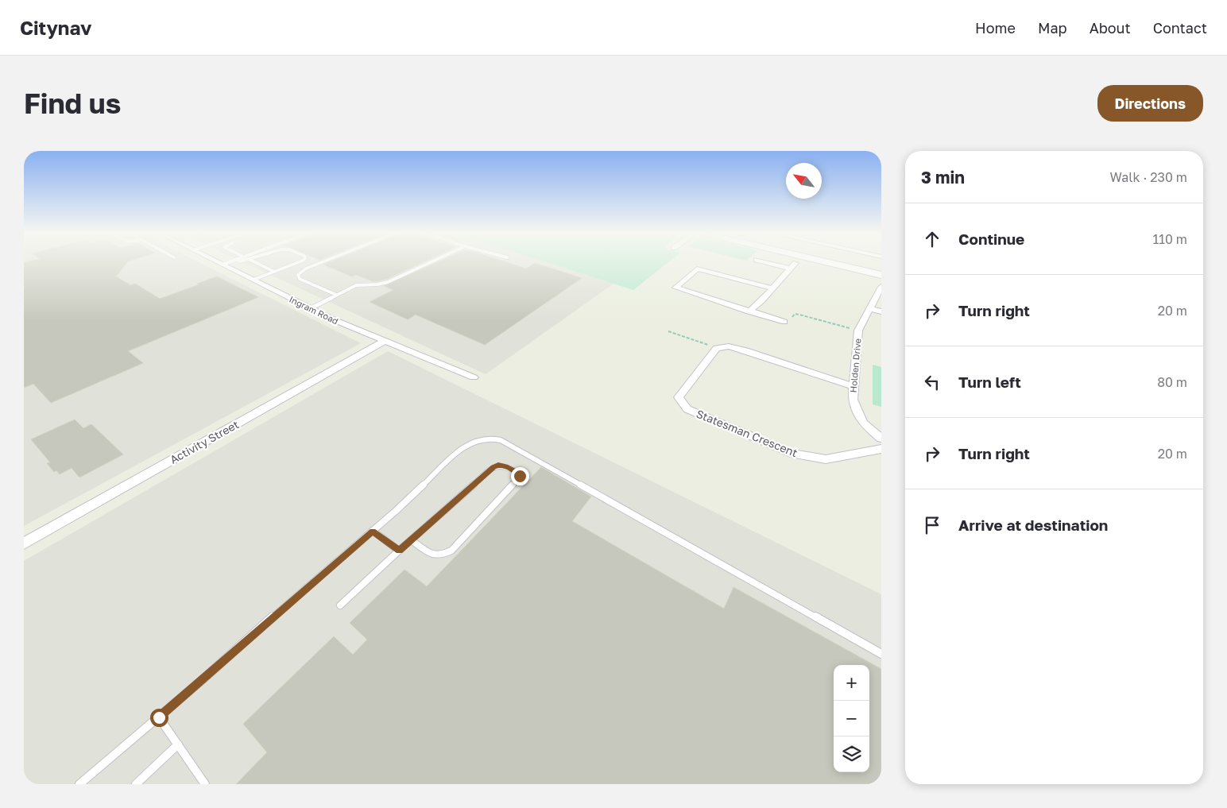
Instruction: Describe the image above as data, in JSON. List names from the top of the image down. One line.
{"streets":{"street":["Ingram Road","Holden Drive","Statesman Crescent","Activity Street"]},"crossings":[["Ingram Road","Activity Street"]],"north":"top left","page":{"header":"Citynav","nav":["Home","Map","About","Contact"],"buttons":"Directions","title":"Find us","heading":["3 min","Walk · 230 m"],"list":[["Continue","110 m"],["Turn right","20 m"],["Turn left","80 m"],["Turn right","20 m"],"Arrive at destination"],"map_buttons":["+","−"]}}
